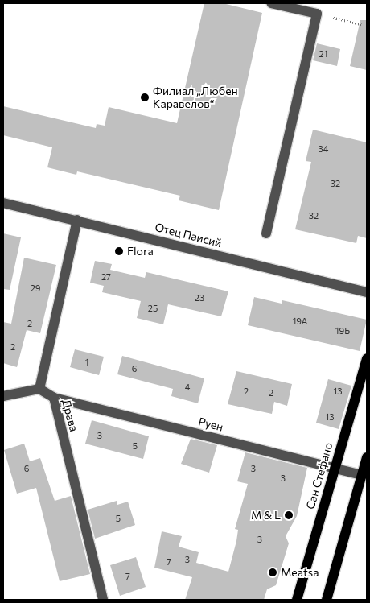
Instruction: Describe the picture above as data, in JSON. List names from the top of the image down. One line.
{"streets":{"main road":["Сан Стефано"],"street":["Отец Паисий","Драва","Руен"]},"crossings":[["Драва","Руен"],["Руен","Сан Стефано"]],"places":["Филиал „Любен Каравелов“","Flora","M & L","Meatsa"],"house_numbers":["21","34","32","32","27","29","23","25","19А","2","19Б","2","1","6","4","2","13","2","13","3","5","6","3","3","5","3","3","7","7"]}
